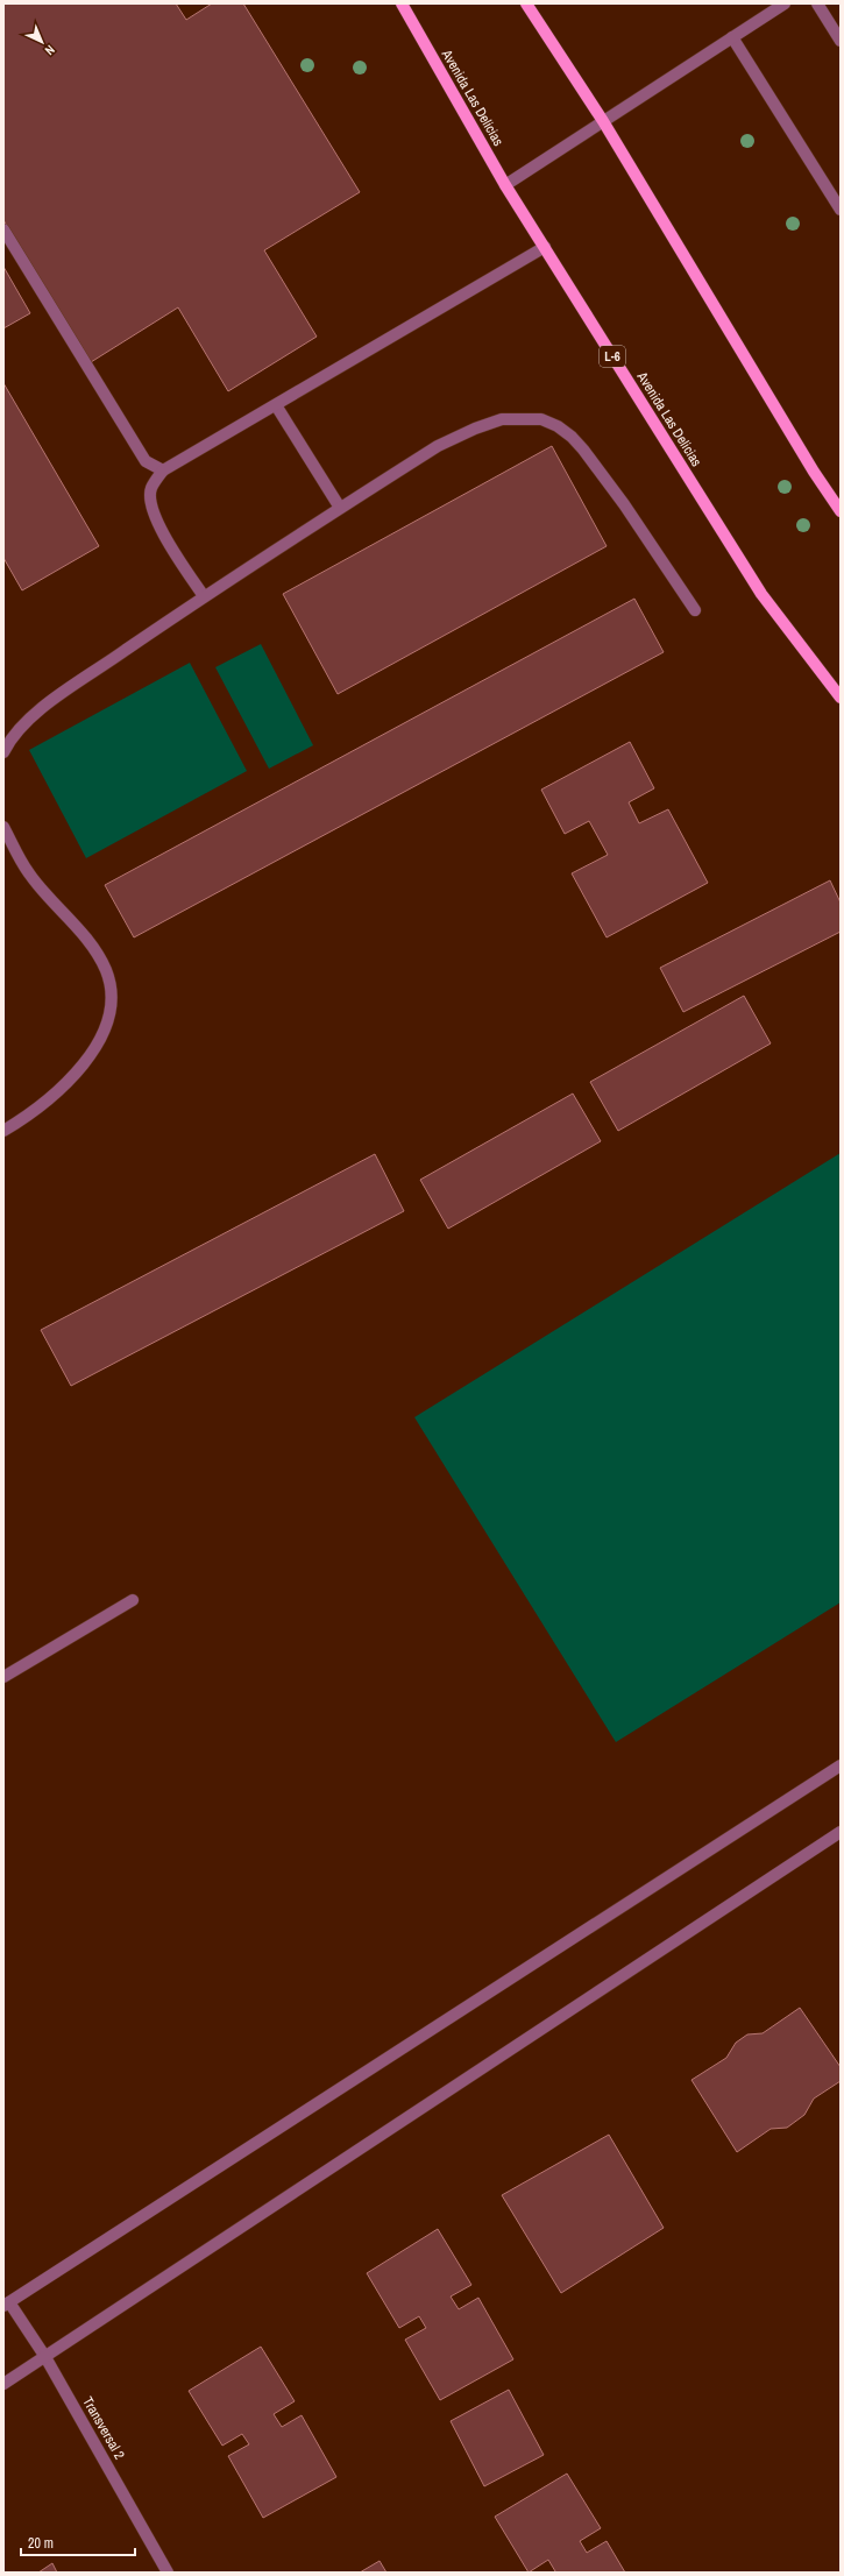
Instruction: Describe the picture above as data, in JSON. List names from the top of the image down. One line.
{"streets":{"main road":["Avenida Las Delicias","L-6"],"street":["Transversal 2"]},"scale_bar":"20 m","north":"bottom right"}
